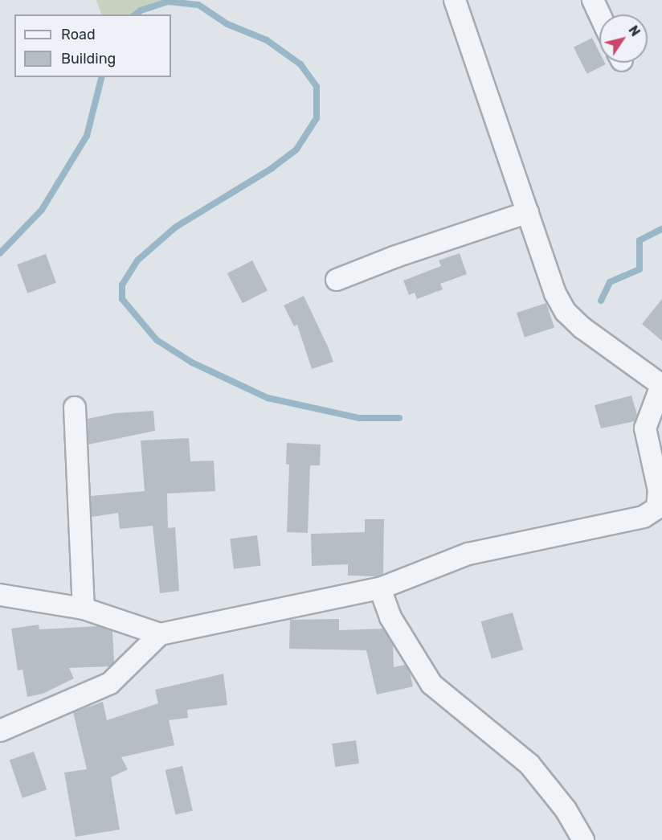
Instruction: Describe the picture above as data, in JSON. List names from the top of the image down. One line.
{"legend":["Road","Building"],"north":"top right"}
